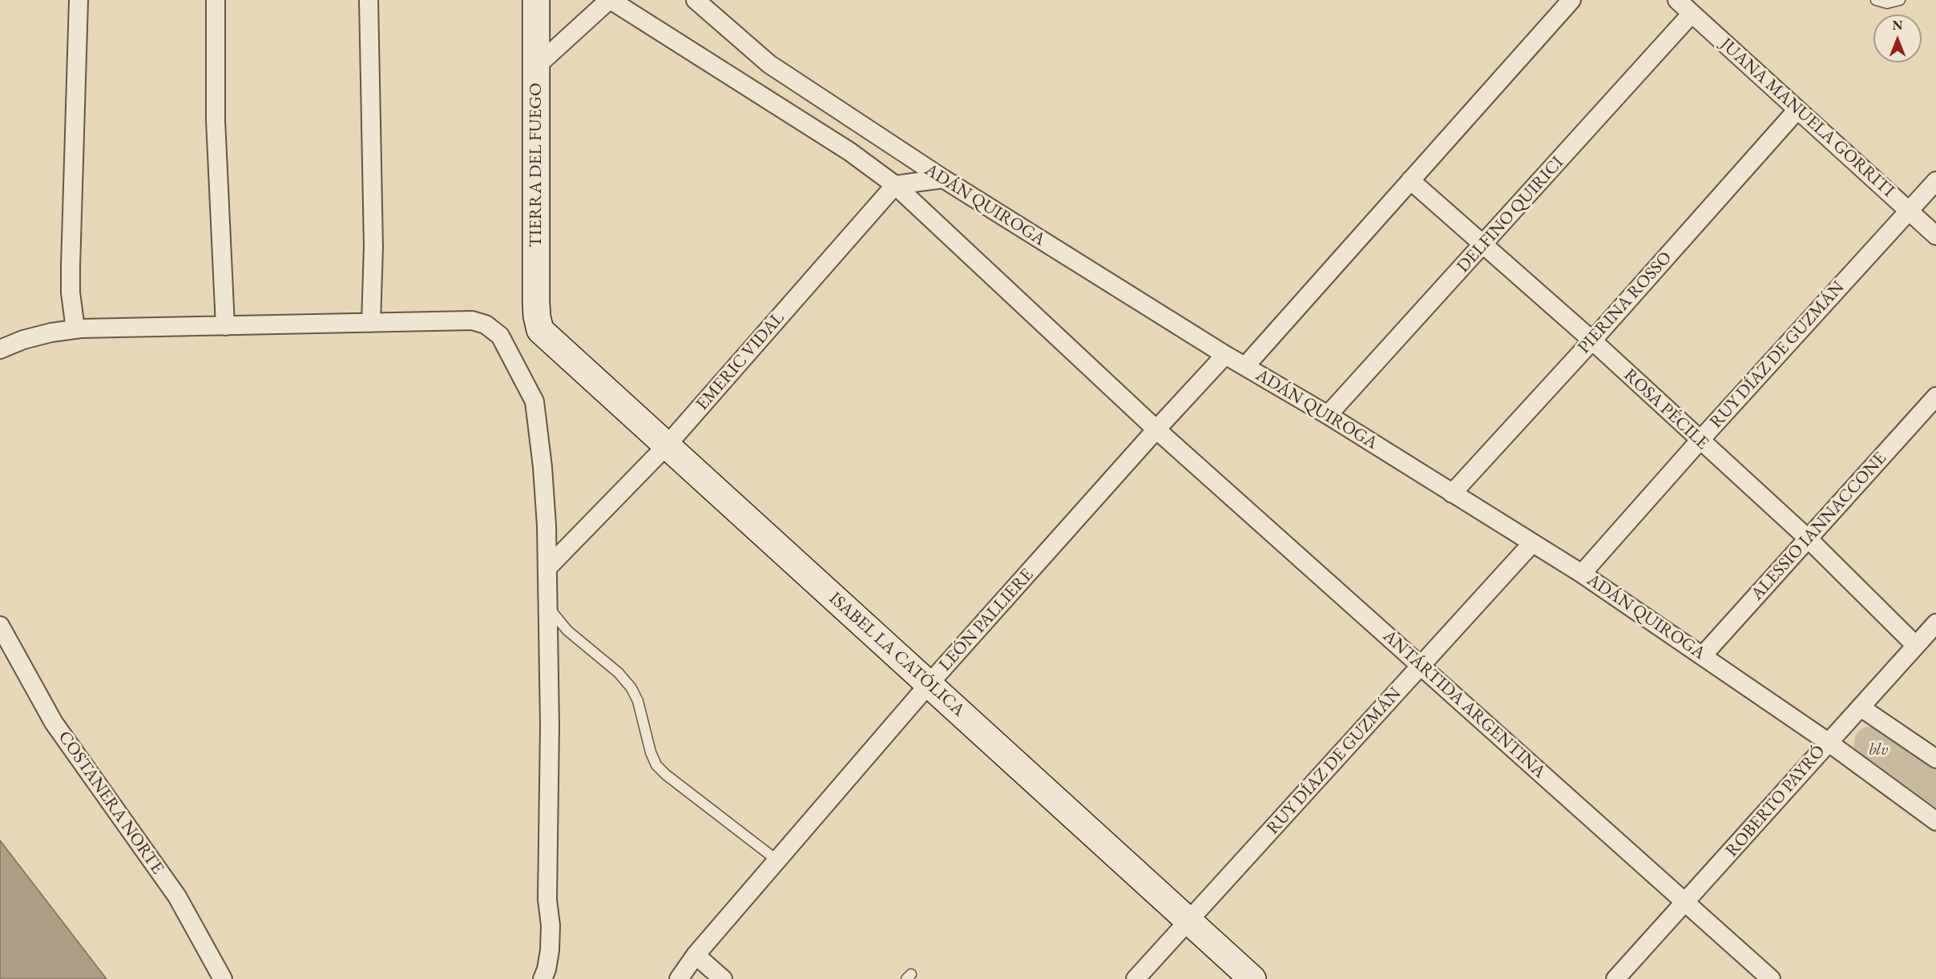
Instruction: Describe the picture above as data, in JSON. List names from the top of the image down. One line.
{"streets":{"main road":["TIERRA DEL FUEGO","ISABEL LA CATÓLICA"],"street":["JUANA MANUELA GORRITI","ADÁN QUIROGA","DELFINO QUIRICI","PIERINA ROSSO","RUY DÍAZ DE GUZMÁN","EMERIC VIDAL","ROSA PÉCILE","ALESSIO IANNACCONE","LEÓN PALLIERE","ANTÁRTIDA ARGENTINA","ROBERTO PAYRÓ","COSTANERA NORTE"]},"crossings":[["JUANA MANUELA GORRITI","DELFINO QUIRICI"],["JUANA MANUELA GORRITI","PIERINA ROSSO"],["JUANA MANUELA GORRITI","RUY DÍAZ DE GUZMÁN"],["TIERRA DEL FUEGO","ISABEL LA CATÓLICA"],["ADÁN QUIROGA","DELFINO QUIRICI"],["ADÁN QUIROGA","PIERINA ROSSO"],["ADÁN QUIROGA","RUY DÍAZ DE GUZMÁN"],["ADÁN QUIROGA","EMERIC VIDAL"],["ADÁN QUIROGA","ALESSIO IANNACCONE"],["ADÁN QUIROGA","LEÓN PALLIERE"],["ADÁN QUIROGA","ANTÁRTIDA ARGENTINA"],["ADÁN QUIROGA","ROBERTO PAYRÓ"],["DELFINO QUIRICI","ROSA PÉCILE"],["PIERINA ROSSO","ROSA PÉCILE"],["RUY DÍAZ DE GUZMÁN","ROSA PÉCILE"],["RUY DÍAZ DE GUZMÁN","ISABEL LA CATÓLICA"],["RUY DÍAZ DE GUZMÁN","ANTÁRTIDA ARGENTINA"],["EMERIC VIDAL","ISABEL LA CATÓLICA"],["ROSA PÉCILE","ALESSIO IANNACCONE"],["ROSA PÉCILE","ROBERTO PAYRÓ"],["LEÓN PALLIERE","ISABEL LA CATÓLICA"],["LEÓN PALLIERE","ANTÁRTIDA ARGENTINA"],["ANTÁRTIDA ARGENTINA","ROBERTO PAYRÓ"]],"parks":["blv"],"north":"top"}
